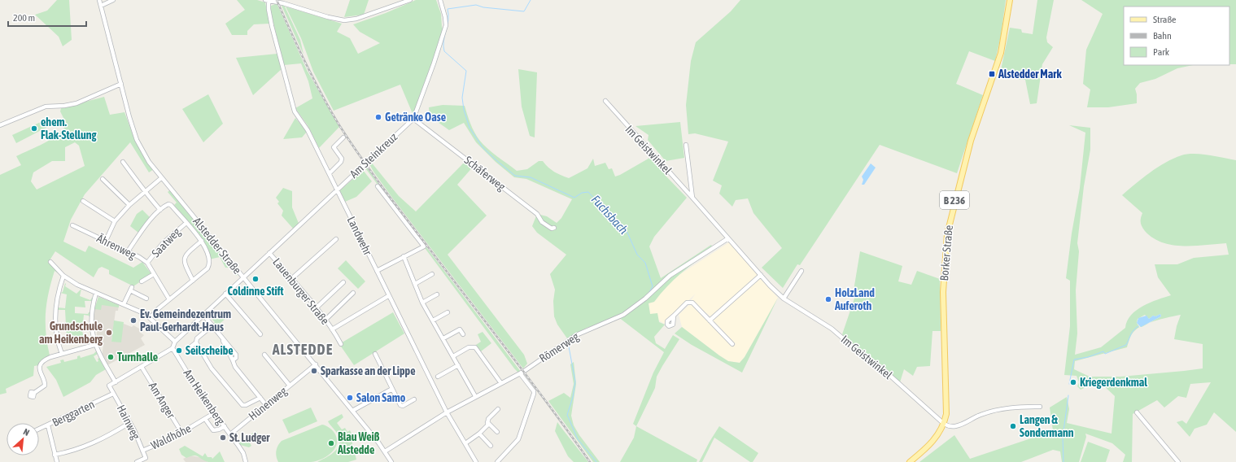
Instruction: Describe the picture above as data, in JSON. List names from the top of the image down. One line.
{"streets":{"main road":["B 236","Borker Straße"],"street":["Im Geistwinkel","Am Steinkreuz","Schäferweg","Landwehr","Saatweg","Alstedder Straße","Ährenweg","Lauenburger Straße","Römerweg","Am Heikenberg","Am Anger","Hünenweg","Berggarten","Hainweg","Waldhöhe"]},"crossings":[["Im Geistwinkel","Borker Straße"],["Im Geistwinkel","Römerweg"],["Am Steinkreuz","Schäferweg"],["Am Steinkreuz","Landwehr"],["Am Steinkreuz","Alstedder Straße"],["Am Steinkreuz","Lauenburger Straße"],["Landwehr","Lauenburger Straße"],["Landwehr","Römerweg"],["Saatweg","Ährenweg"],["Alstedder Straße","Römerweg"],["Alstedder Straße","Hünenweg"],["Am Heikenberg","Hünenweg"],["Am Heikenberg","Waldhöhe"],["Am Anger","Waldhöhe"],["Berggarten","Hainweg"],["Hainweg","Waldhöhe"]],"districts":["ALSTEDDE"],"water":["Fuchsbach"],"places":{"transit":["Alstedder Mark"],"other":["Getränke Oase","ehem. Flak-Stellung","Coldinne Stift","HolzLand Auferoth","Ev. Gemeindezentrum Paul-Gerhardt-Haus","Grundschule am Heikenberg","Seilscheibe","Turnhalle","Sparkasse an der Lippe","Kriegerdenkmal","Salon Samo","Langen & Sondermann","St. Ludger","Blau Weiß Alstedde"]},"legend":["Straße","Bahn","Park"],"scale_bar":"200 m","north":"top right"}
